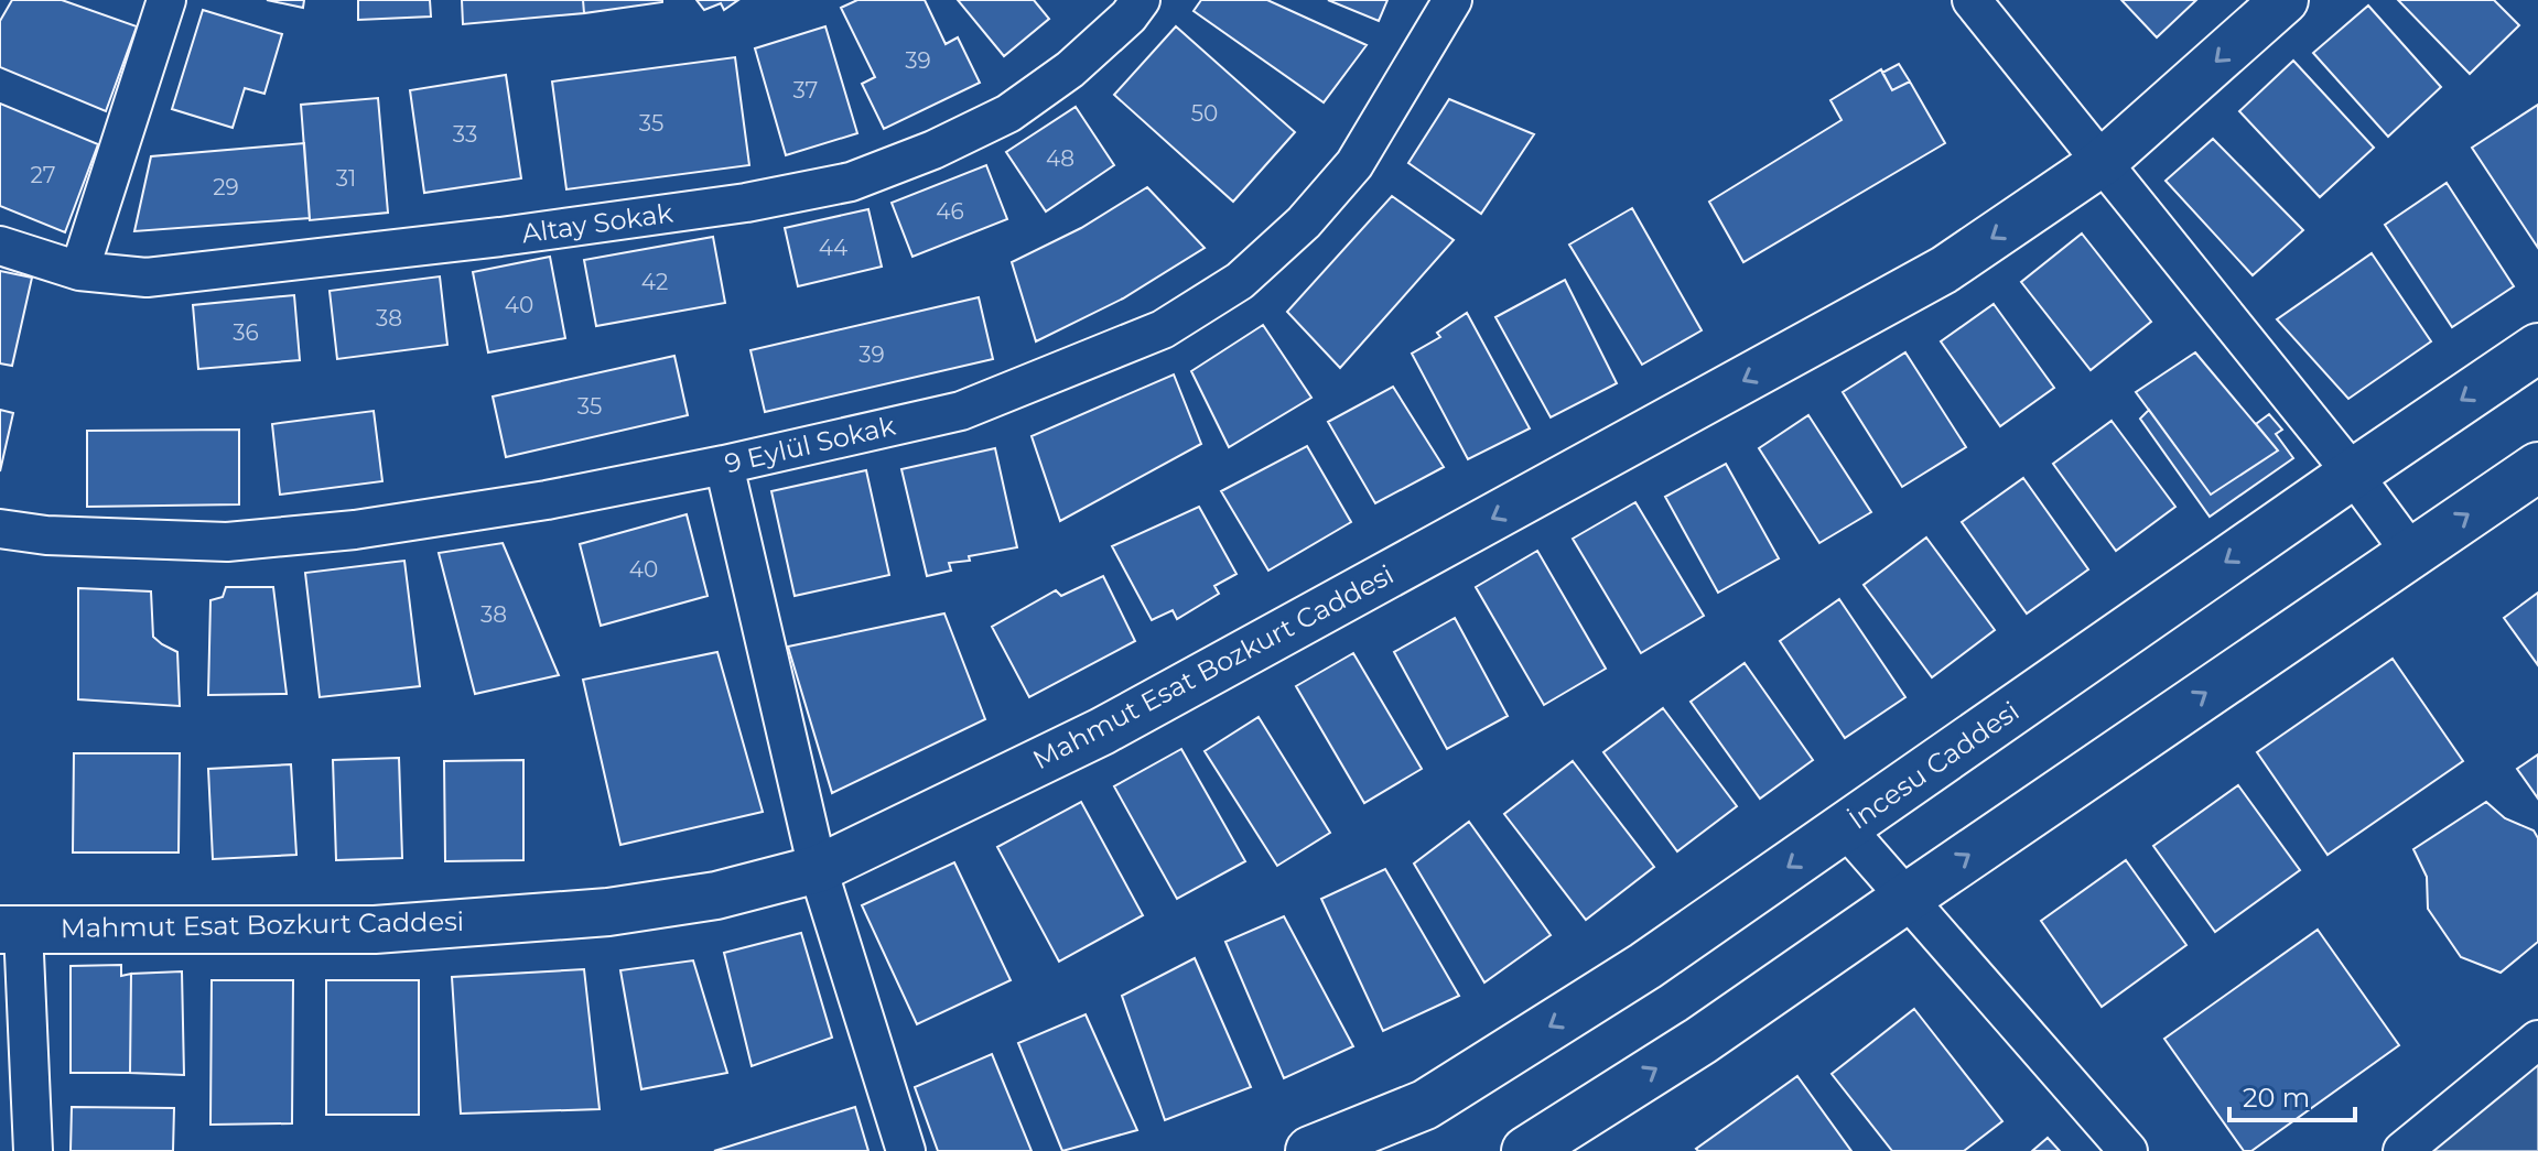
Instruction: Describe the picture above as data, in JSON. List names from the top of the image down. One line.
{"streets":{"main road":["İncesu Caddesi"],"street":["Altay Sokak","9 Eylül Sokak","Mahmut Esat Bozkurt Caddesi"]},"one_way":["Mahmut Esat Bozkurt Caddesi"],"house_numbers":["39","37","50","35","33","48","27","31","29","46","44","42","40","38","36","39","35","40","38"],"scale_bar":"20 m"}
